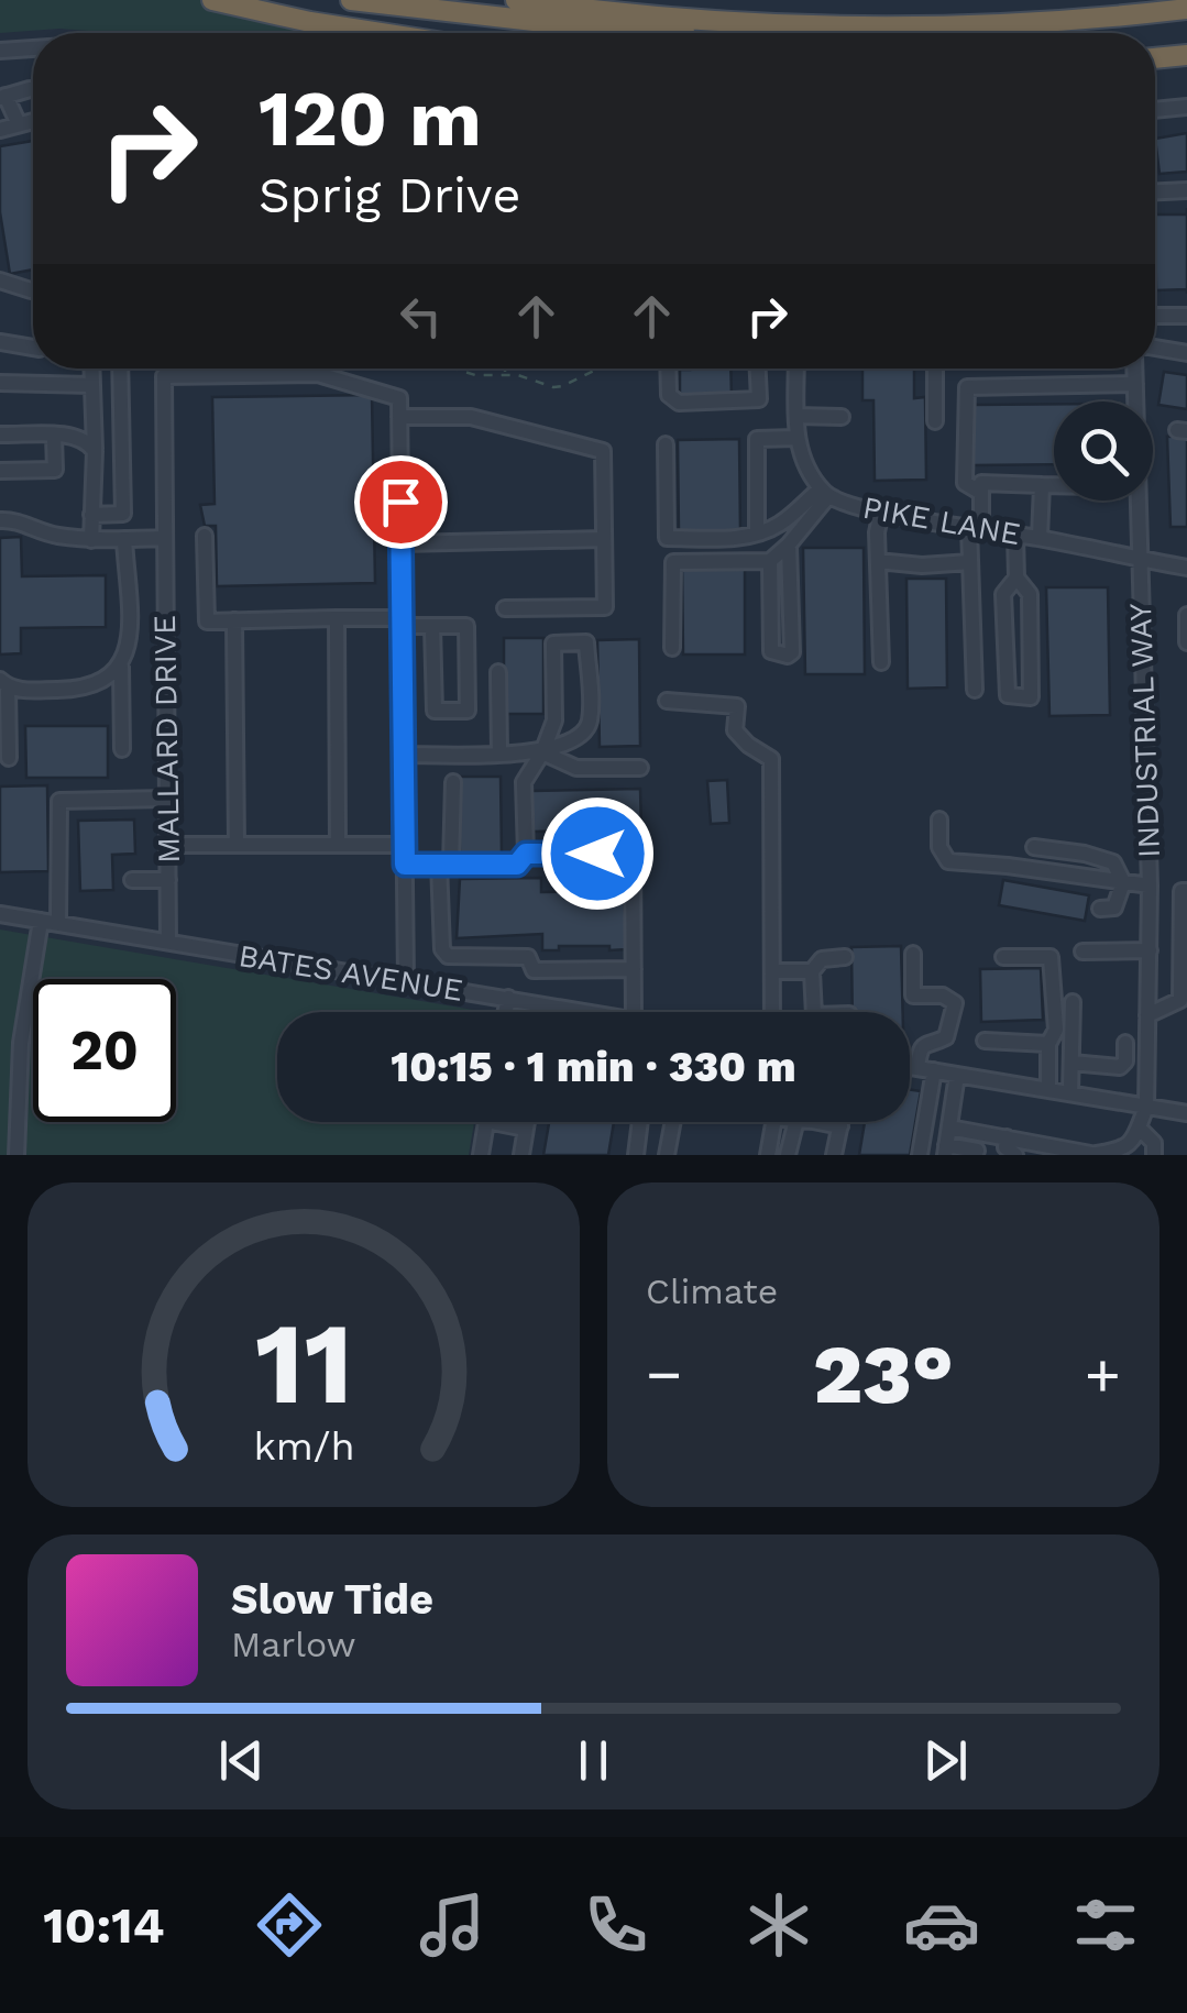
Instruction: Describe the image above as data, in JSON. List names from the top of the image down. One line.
{"streets":{"street":["PIKE LANE","INDUSTRIAL WAY","MALLARD DRIVE","BATES AVENUE"]},"crossings":[["PIKE LANE","INDUSTRIAL WAY"],["MALLARD DRIVE","BATES AVENUE"]],"page":{"turn":["120 m","Sprig Drive"],"limit":"20","trip":"10:15 · 1 min · 330 m","tile":"Climate","heat":["−","23°","+"],"song":["Slow Tide","Marlow"],"tabs":"10:14","gauge":["11","km/h"]}}
